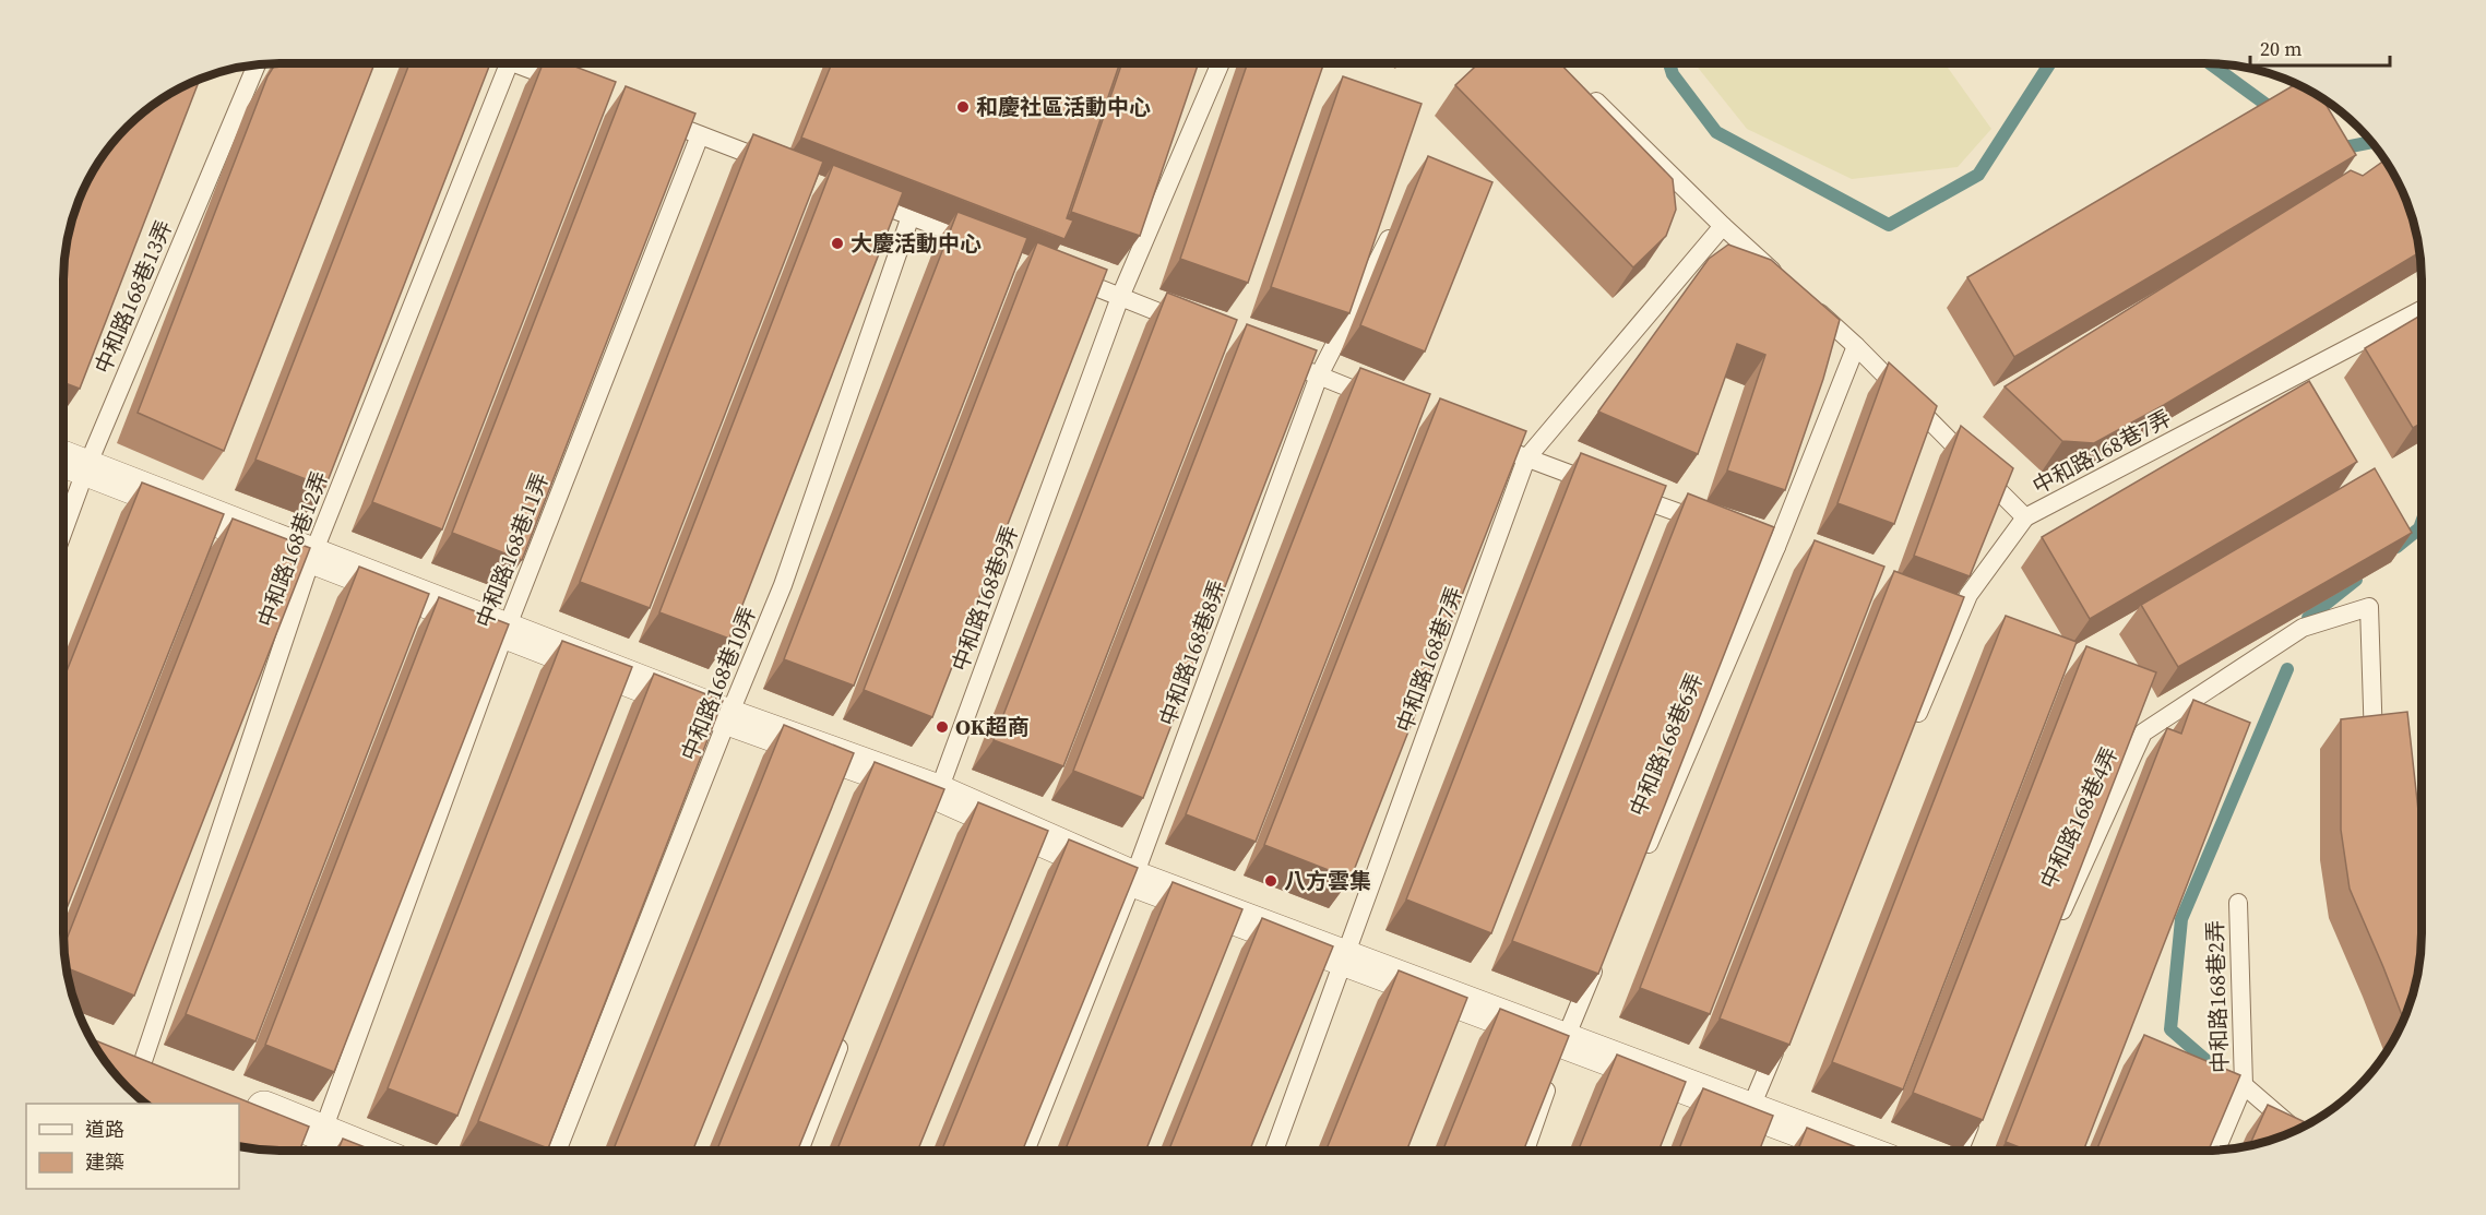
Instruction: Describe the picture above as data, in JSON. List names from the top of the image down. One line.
{"streets":{"lane":["中和路168巷13弄","中和路168巷7弄","中和路168巷12弄","中和路168巷11弄","中和路168巷9弄","中和路168巷8弄","中和路168巷10弄","中和路168巷6弄","中和路168巷4弄","中和路168巷2弄"]},"crossings":[["中和路168巷7弄","中和路168巷6弄"]],"places":["和慶社區活動中心","大慶活動中心","OK超商","八方雲集"],"legend":["道路","建築"],"scale_bar":"20 m"}
